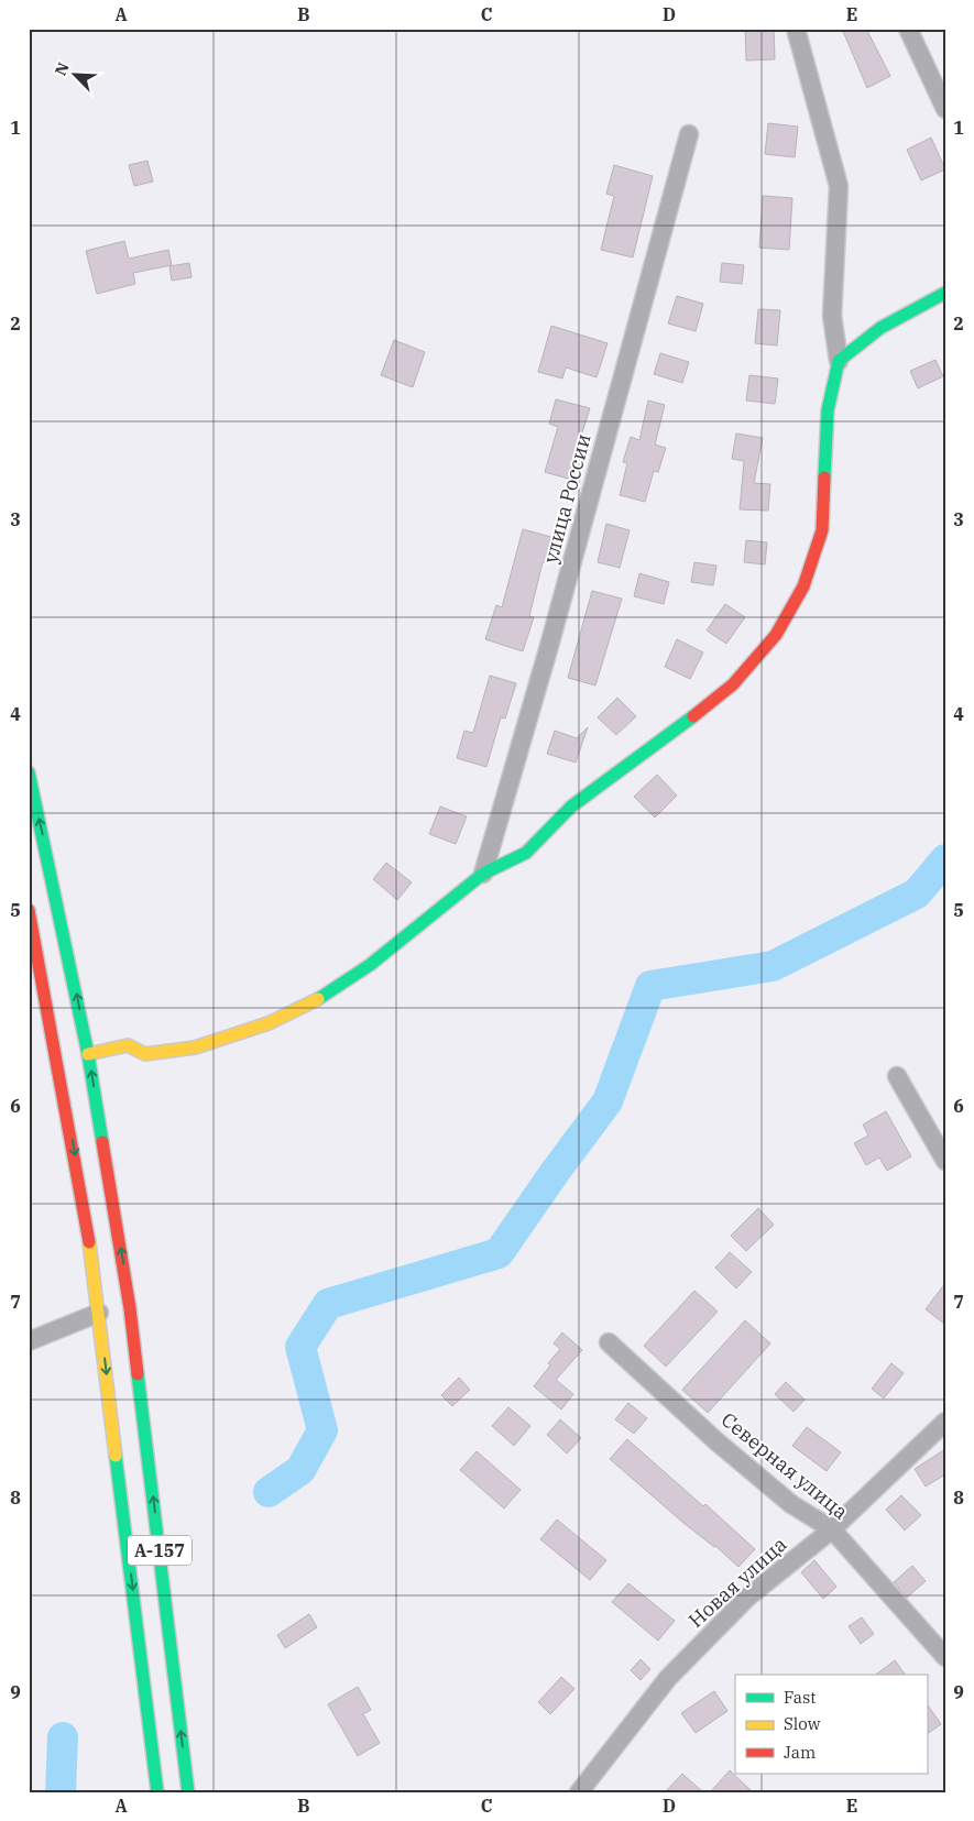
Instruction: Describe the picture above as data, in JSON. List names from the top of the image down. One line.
{"streets":{"main road":["А-157"],"street":["улица России","Северная улица","Новая улица"]},"crossings":[["Северная улица","Новая улица"]],"legend":["Fast","Slow","Jam"],"north":"top left","grid":{"columns":["A","B","C","D","E"],"rows":["1","2","3","4","5","6","7","8","9"]}}
